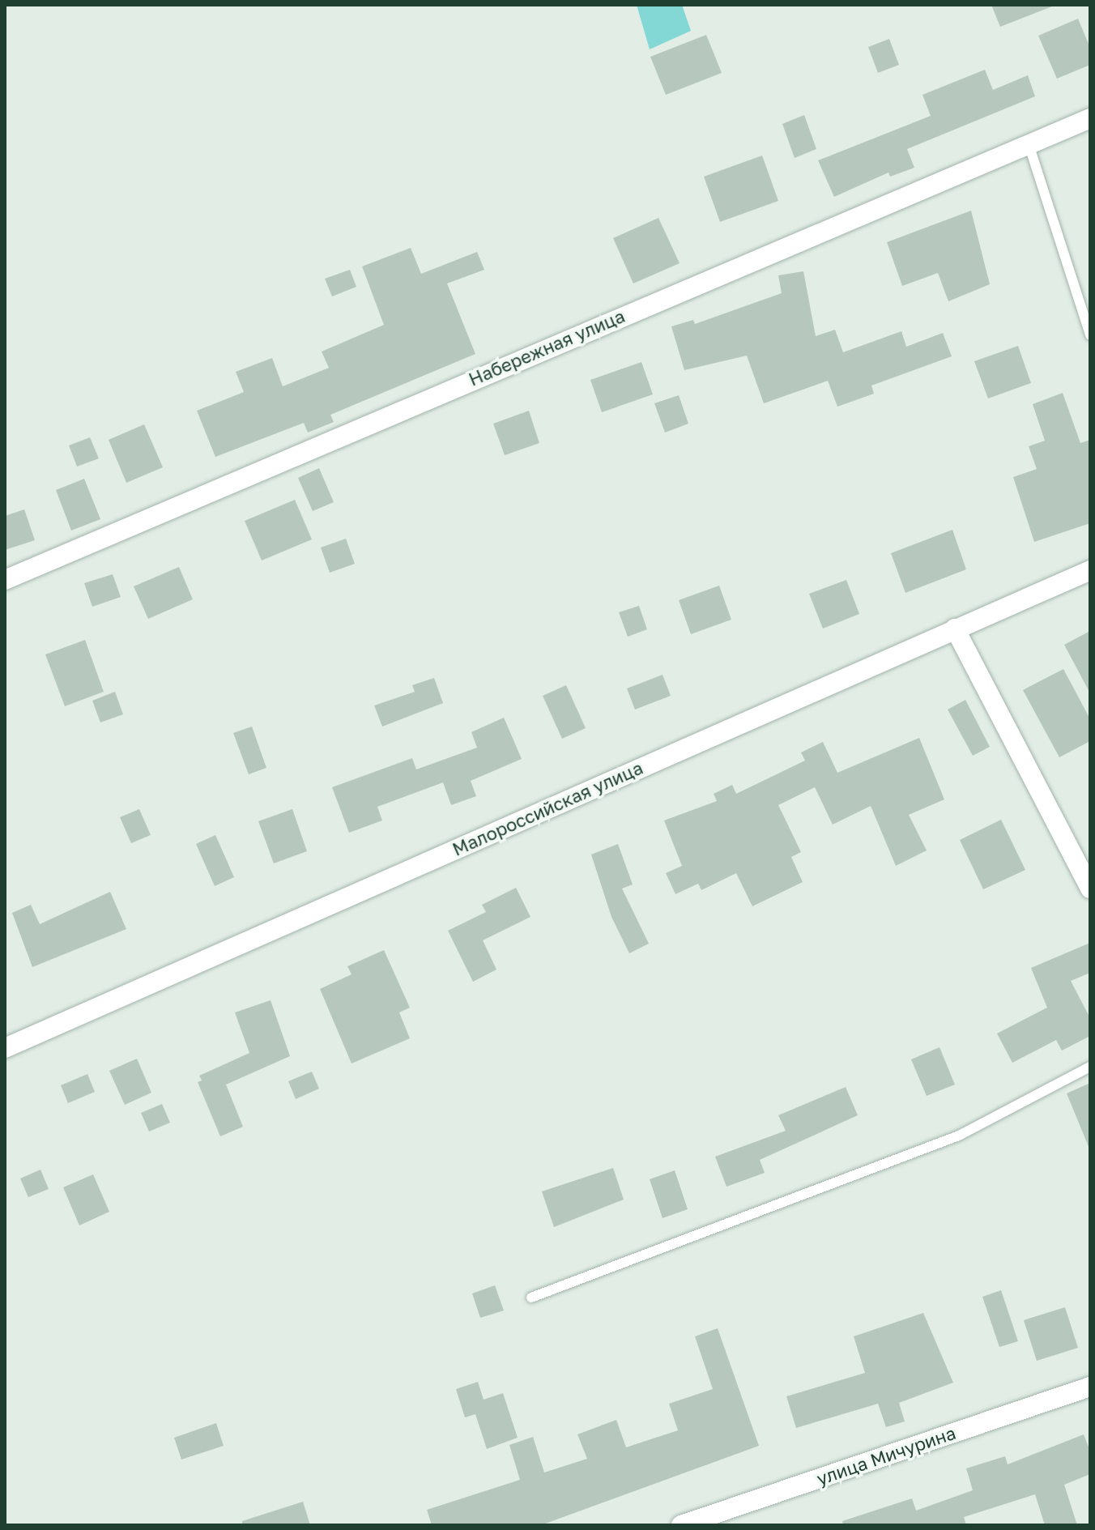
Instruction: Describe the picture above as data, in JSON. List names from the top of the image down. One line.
{"streets":{"street":["Набережная улица","Малороссийская улица","улица Мичурина"]}}
